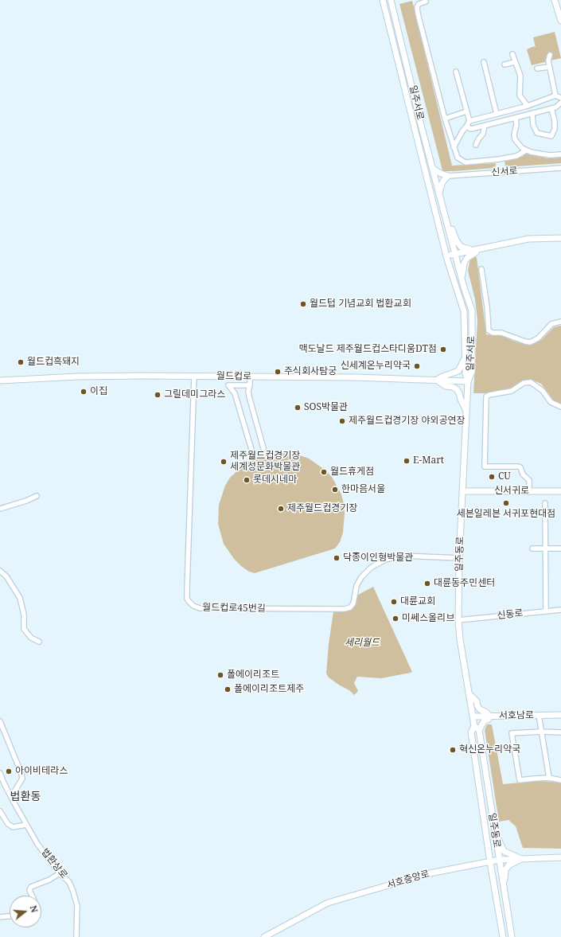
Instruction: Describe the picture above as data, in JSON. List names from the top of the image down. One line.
{"streets":{"main road":["일주서로","월드컵로","신서귀로","일주동로","서호남로","서호중앙로"],"street":["신서로","월드컵로45번길","신동로","법환상로"]},"crossings":[["일주서로","월드컵로"],["일주서로","일주동로"],["월드컵로","일주동로"],["월드컵로","월드컵로45번길"],["신서귀로","일주동로"],["일주동로","월드컵로45번길"],["일주동로","신동로"],["일주동로","서호남로"],["일주동로","서호중앙로"]],"districts":["법환동"],"parks":["세리월드"],"places":["월드텁 기념교회 법환교회","맥도날드 제주월드컵스타디움DT점","월드컵흑돼지","신세계온누리약국","주식회사탐궁","이집","그릴데미그라스","SOS박물관","제주월드컵경기장 야외공연장","E-Mart","제주월드컵경기장 세계성문화박물관","월드휴게점","CU","롯데시네마","한마음서울","세븐일레븐 서귀포현대점","제주월드컵경기장","닥종이인형박물관","대륜동주민센터","대륜교회","미쎄스올리브","폴에이리조트","폴에이리조트제주","혁신온누리약국","아이비테라스"],"north":"right"}
